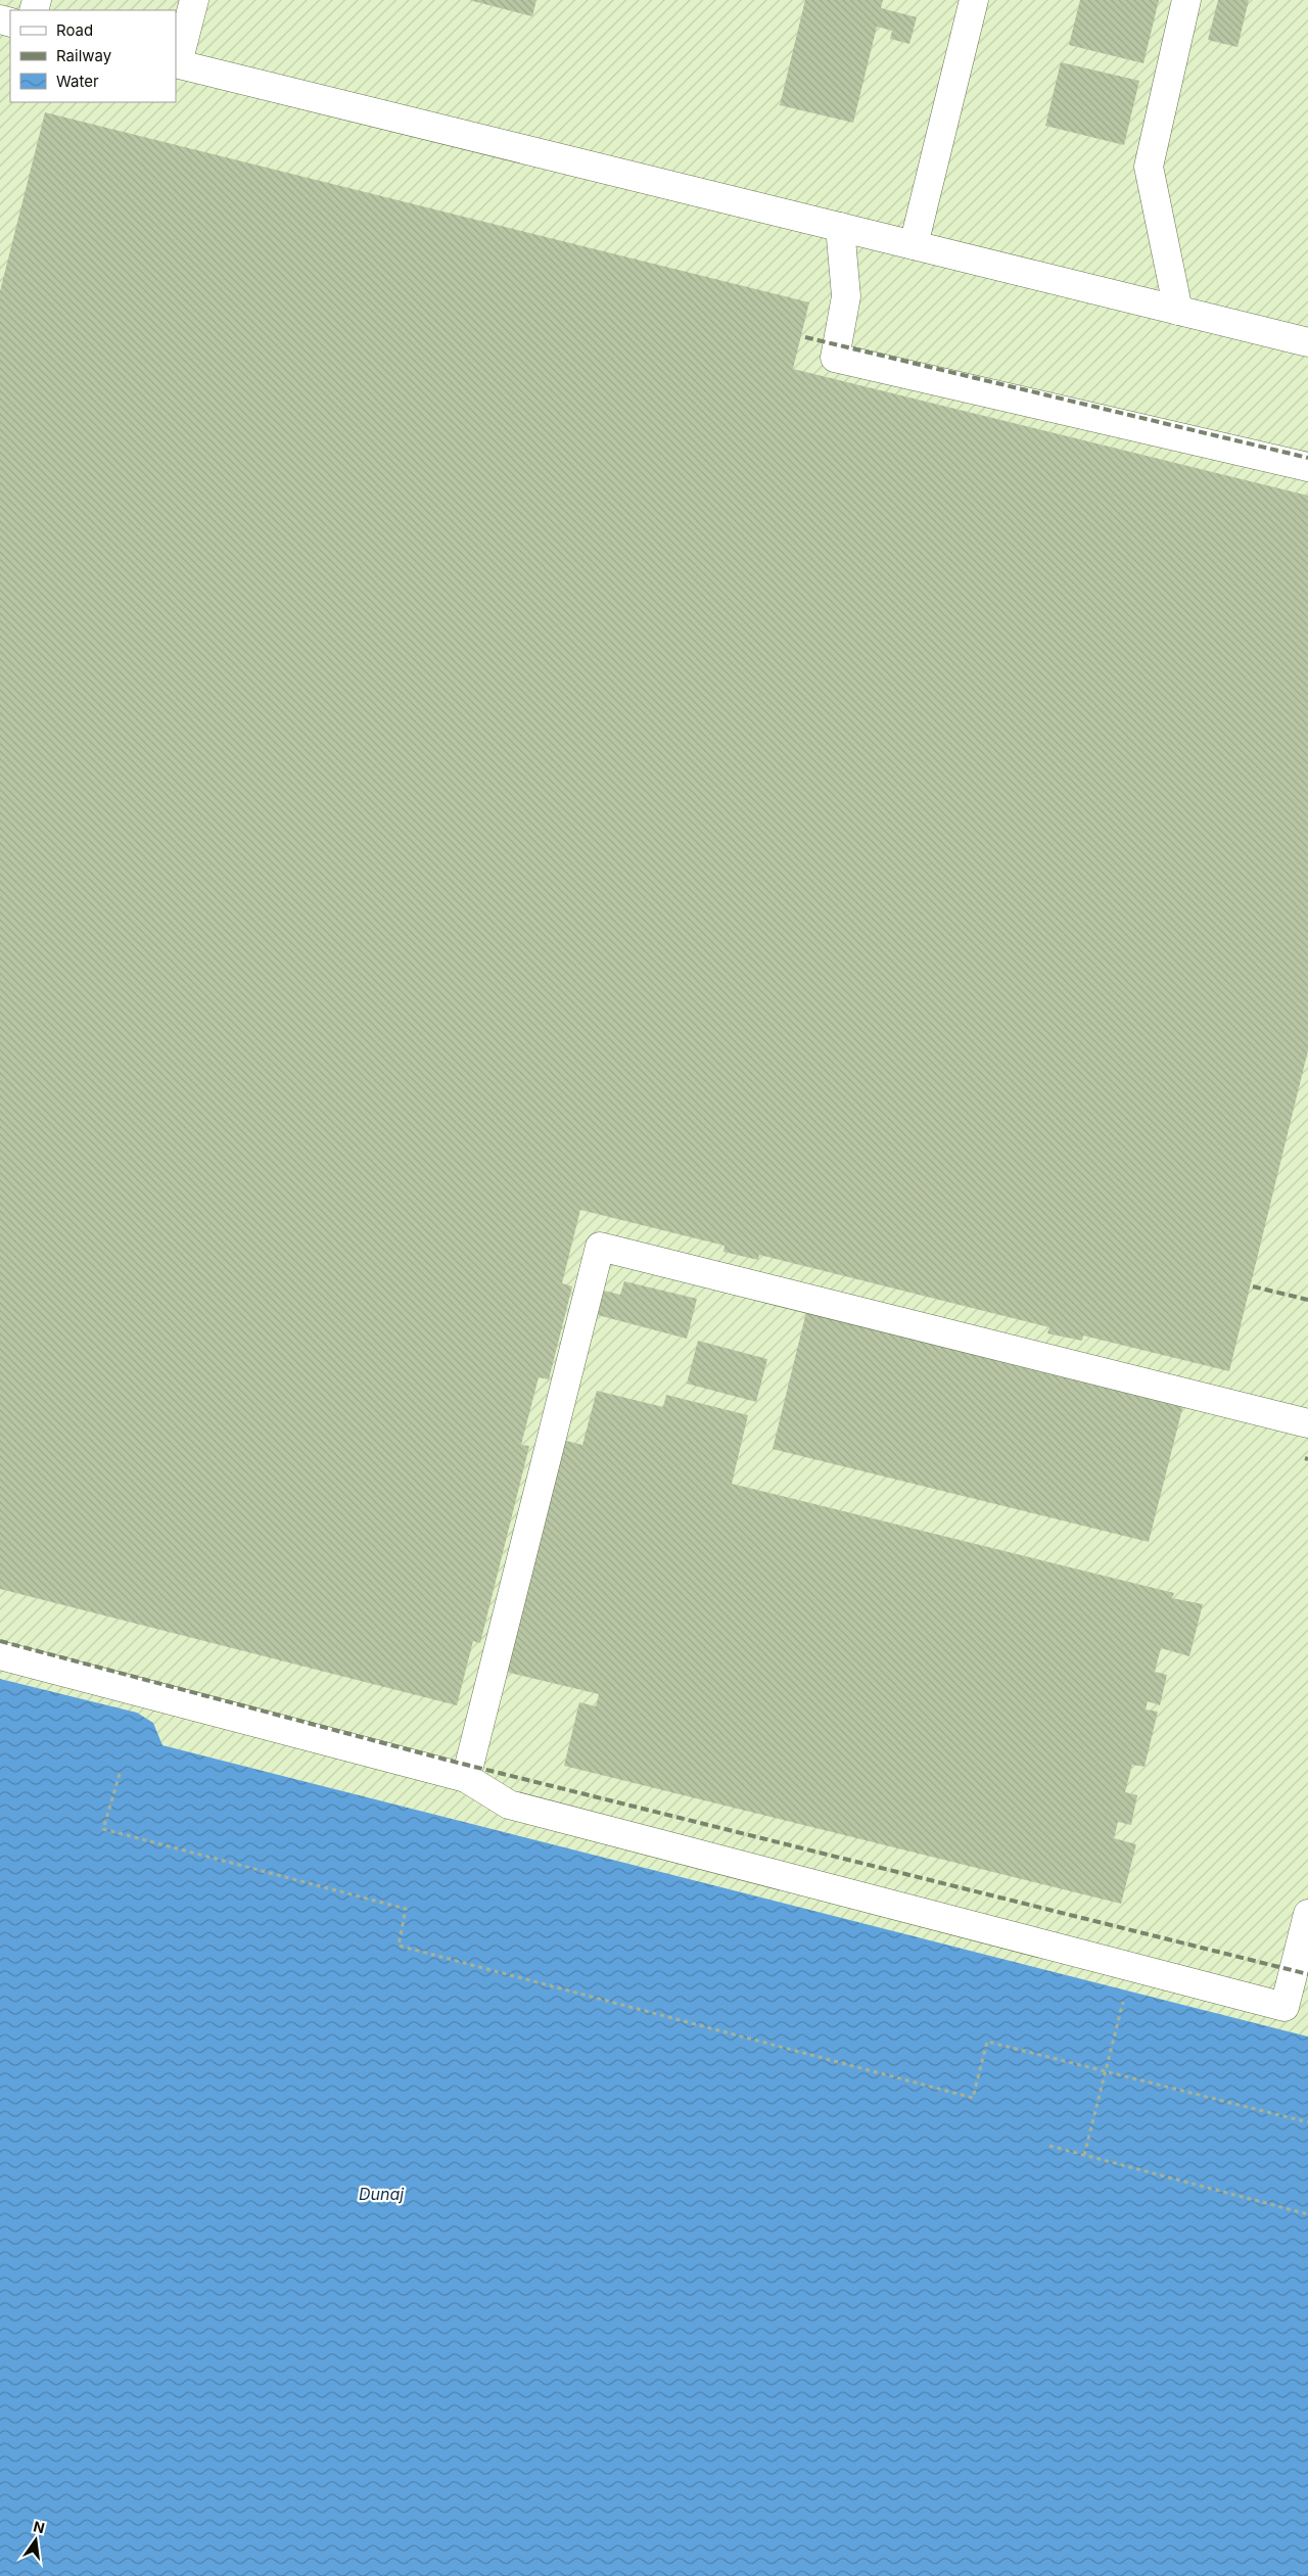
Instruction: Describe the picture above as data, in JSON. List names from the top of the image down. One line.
{"water":["Dunaj"],"legend":["Road","Railway","Water"],"north":"top"}
